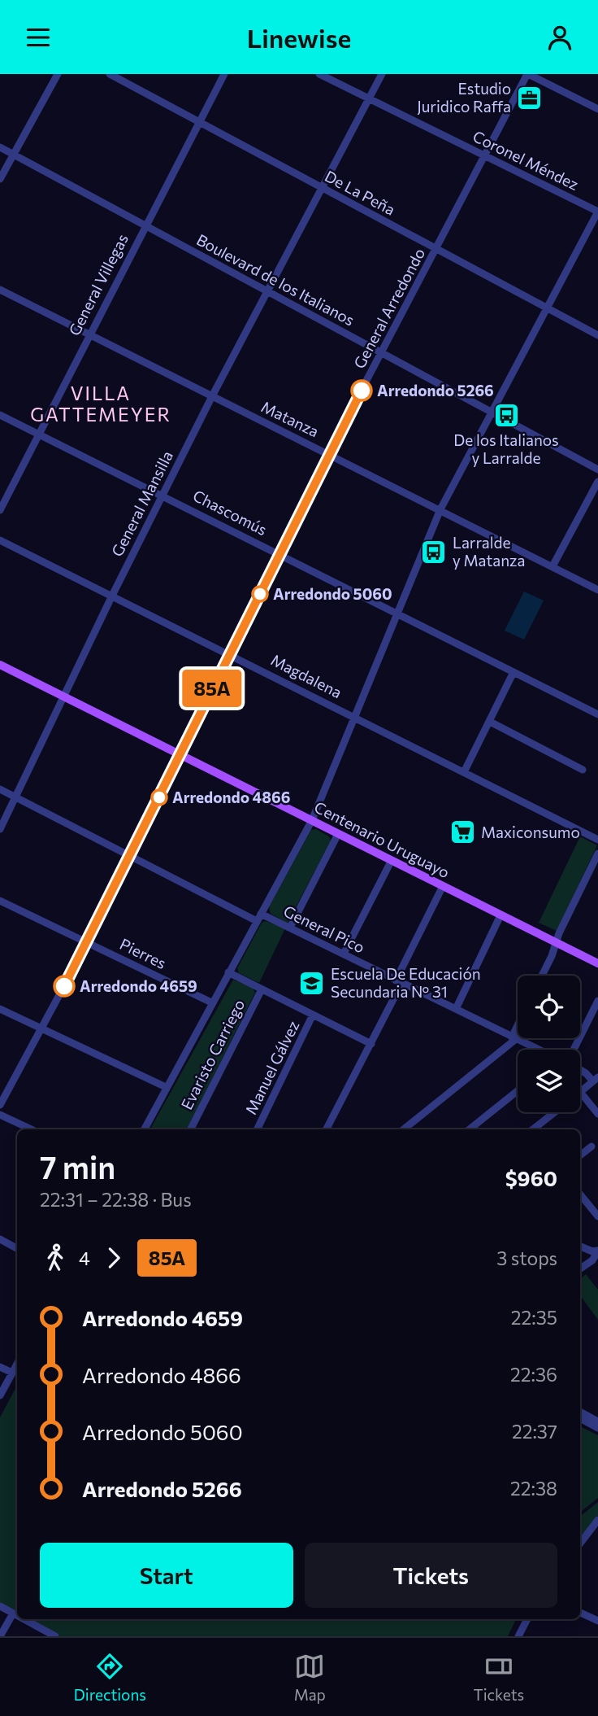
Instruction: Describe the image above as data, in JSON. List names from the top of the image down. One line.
{"streets":{"main road":["Centenario Uruguayo"],"street":["Coronel Méndez","De La Peña","Boulevard de los Italianos","General Villegas","General Arredondo","Matanza","General Mansilla","Chascomús","Magdalena","General Pico","Pierres","Evaristo Carriego","Manuel Gálvez"]},"crossings":[["Coronel Méndez","General Arredondo"],["Coronel Méndez","General Mansilla"],["De La Peña","General Villegas"],["De La Peña","General Arredondo"],["De La Peña","General Mansilla"],["Boulevard de los Italianos","General Villegas"],["Boulevard de los Italianos","General Arredondo"],["Boulevard de los Italianos","General Mansilla"],["General Villegas","Matanza"],["General Villegas","Chascomús"],["General Arredondo","Matanza"],["General Arredondo","Chascomús"],["General Arredondo","Magdalena"],["General Arredondo","Centenario Uruguayo"],["General Arredondo","General Pico"],["General Arredondo","Pierres"],["Matanza","General Mansilla"],["General Mansilla","Chascomús"],["General Mansilla","Magdalena"],["General Mansilla","Centenario Uruguayo"],["General Mansilla","General Pico"]],"districts":["VILLA GATTEMEYER"],"places":{"office":["Estudio Juridico Raffa"],"other":["Arredondo 5266","Arredondo 5060","Arredondo 4866","Arredondo 4659"],"bus stop":["De los Italianos y Larralde","Larralde y Matanza"],"supermarket":["Maxiconsumo"],"school or university":["Escuela De Educación Secundaria Nº 31"]},"lines":["bus line 85A"],"page":{"header":"Linewise","on_map":"85A","heading":["7 min","22:31 – 22:38 · Bus","$960"],"legs":["4","85A","3 stops"],"list":[{"name":"Arredondo 4659","value":"22:35"},{"name":"Arredondo 4866","value":"22:36"},{"name":"Arredondo 5060","value":"22:37"},{"name":"Arredondo 5266","value":"22:38"}],"buttons":["Start","Tickets"],"tabs":["Directions","Map","Tickets"]}}
